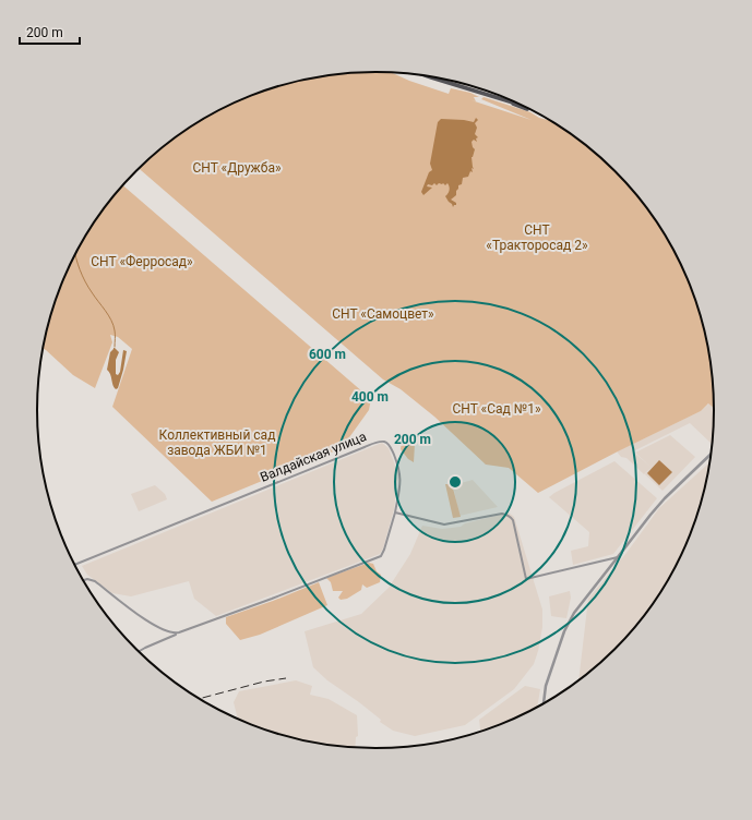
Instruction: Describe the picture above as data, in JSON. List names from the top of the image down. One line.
{"streets":{"street":["Валдайская улица"]},"parks":["СНТ «Дружба»","СНТ «Тракторосад 2»","СНТ «Ферросад»","СНТ «Самоцвет»","СНТ «Сад №1»","Коллективный сад завода ЖБИ №1"],"scale_bar":"200 m","rings":["600 m","400 m","200 m"]}
